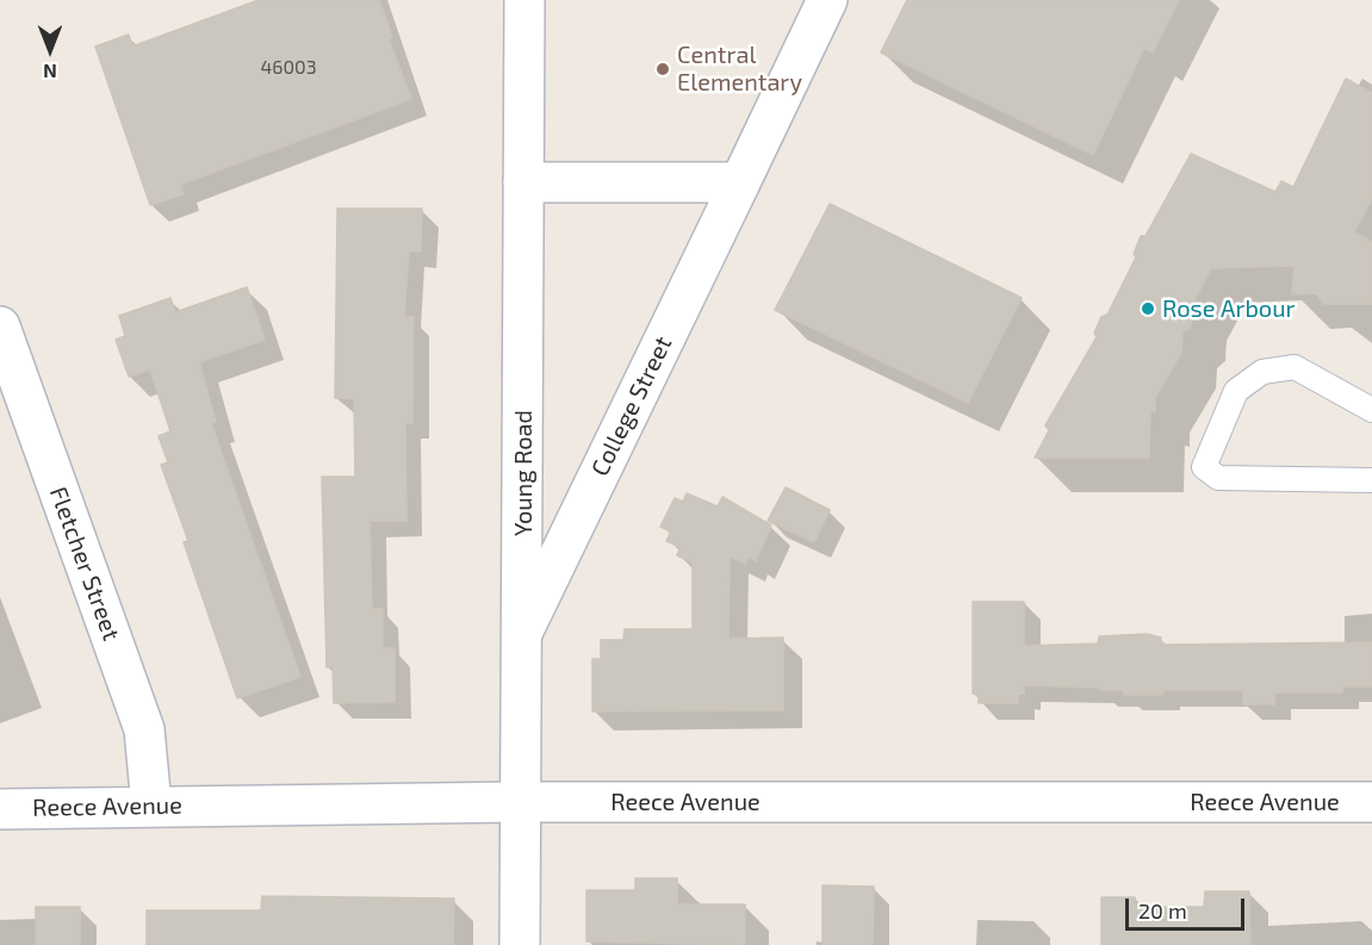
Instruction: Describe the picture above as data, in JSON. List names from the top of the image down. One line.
{"streets":{"street":["College Street","Young Road","Fletcher Street","Reece Avenue"]},"crossings":[["College Street","Young Road"],["Young Road","Reece Avenue"],["Fletcher Street","Reece Avenue"]],"places":["Central Elementary","Rose Arbour"],"house_numbers":["46003"],"scale_bar":"20 m","north":"bottom"}
